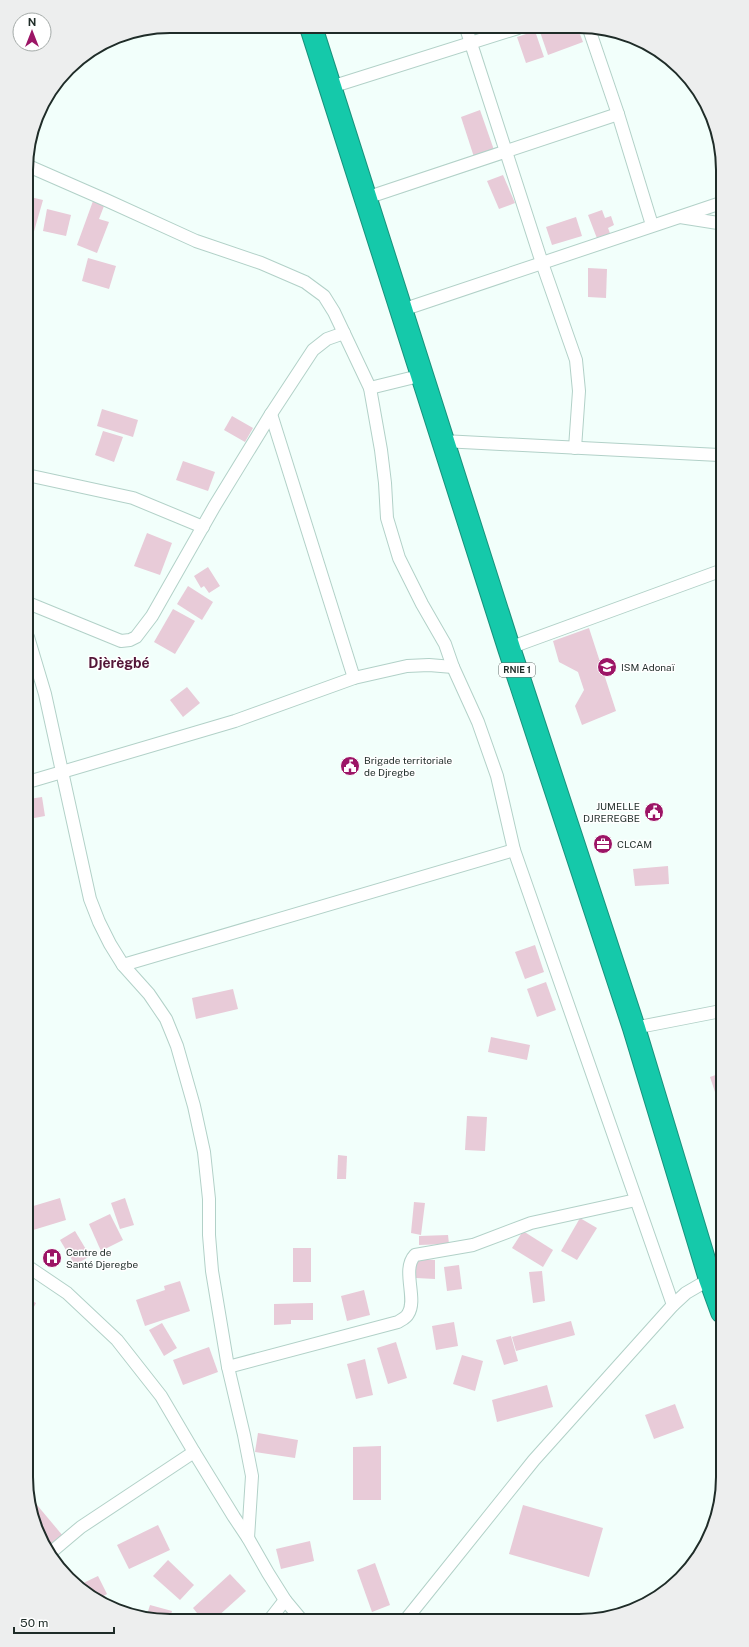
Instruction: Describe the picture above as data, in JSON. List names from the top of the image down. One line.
{"streets":{"highway":["RNIE 1"]},"districts":["Djèrègbé"],"places":{"school or university":["ISM Adonaï"],"public building":["Brigade territoriale de Djregbe","JUMELLE DJREREGBE"],"office":["CLCAM"],"hospital":["Centre de Santé Djeregbe"]},"scale_bar":"50 m","north":"top"}
